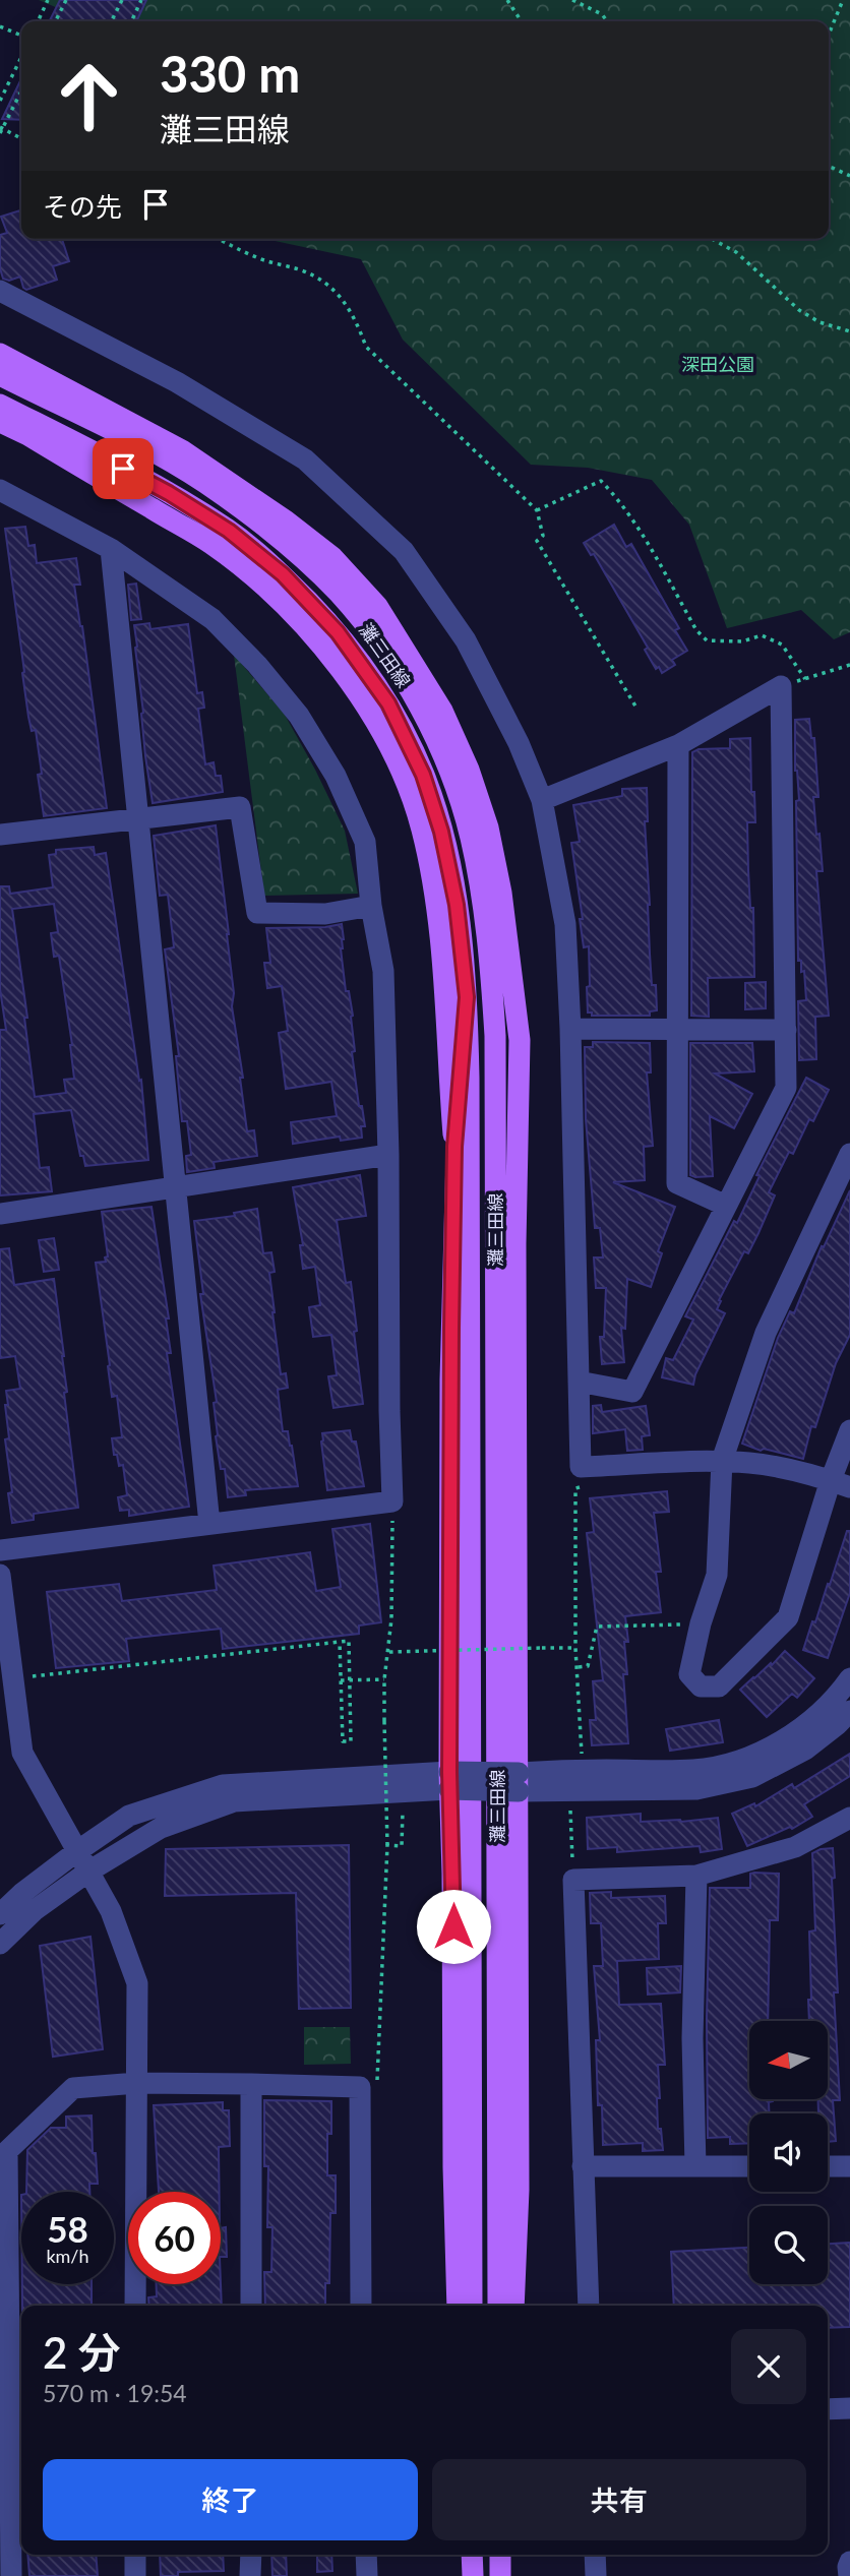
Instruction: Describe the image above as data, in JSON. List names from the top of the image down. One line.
{"streets":{"main road":["灘三田線"]},"parks":["深田公園"],"north":"left","page":{"turn":["330 m","灘三田線"],"then":"その先","speed":"58 km/h","limit":"60","heading":["2 分","570 m · 19:54"],"buttons":["終了","共有"]}}
